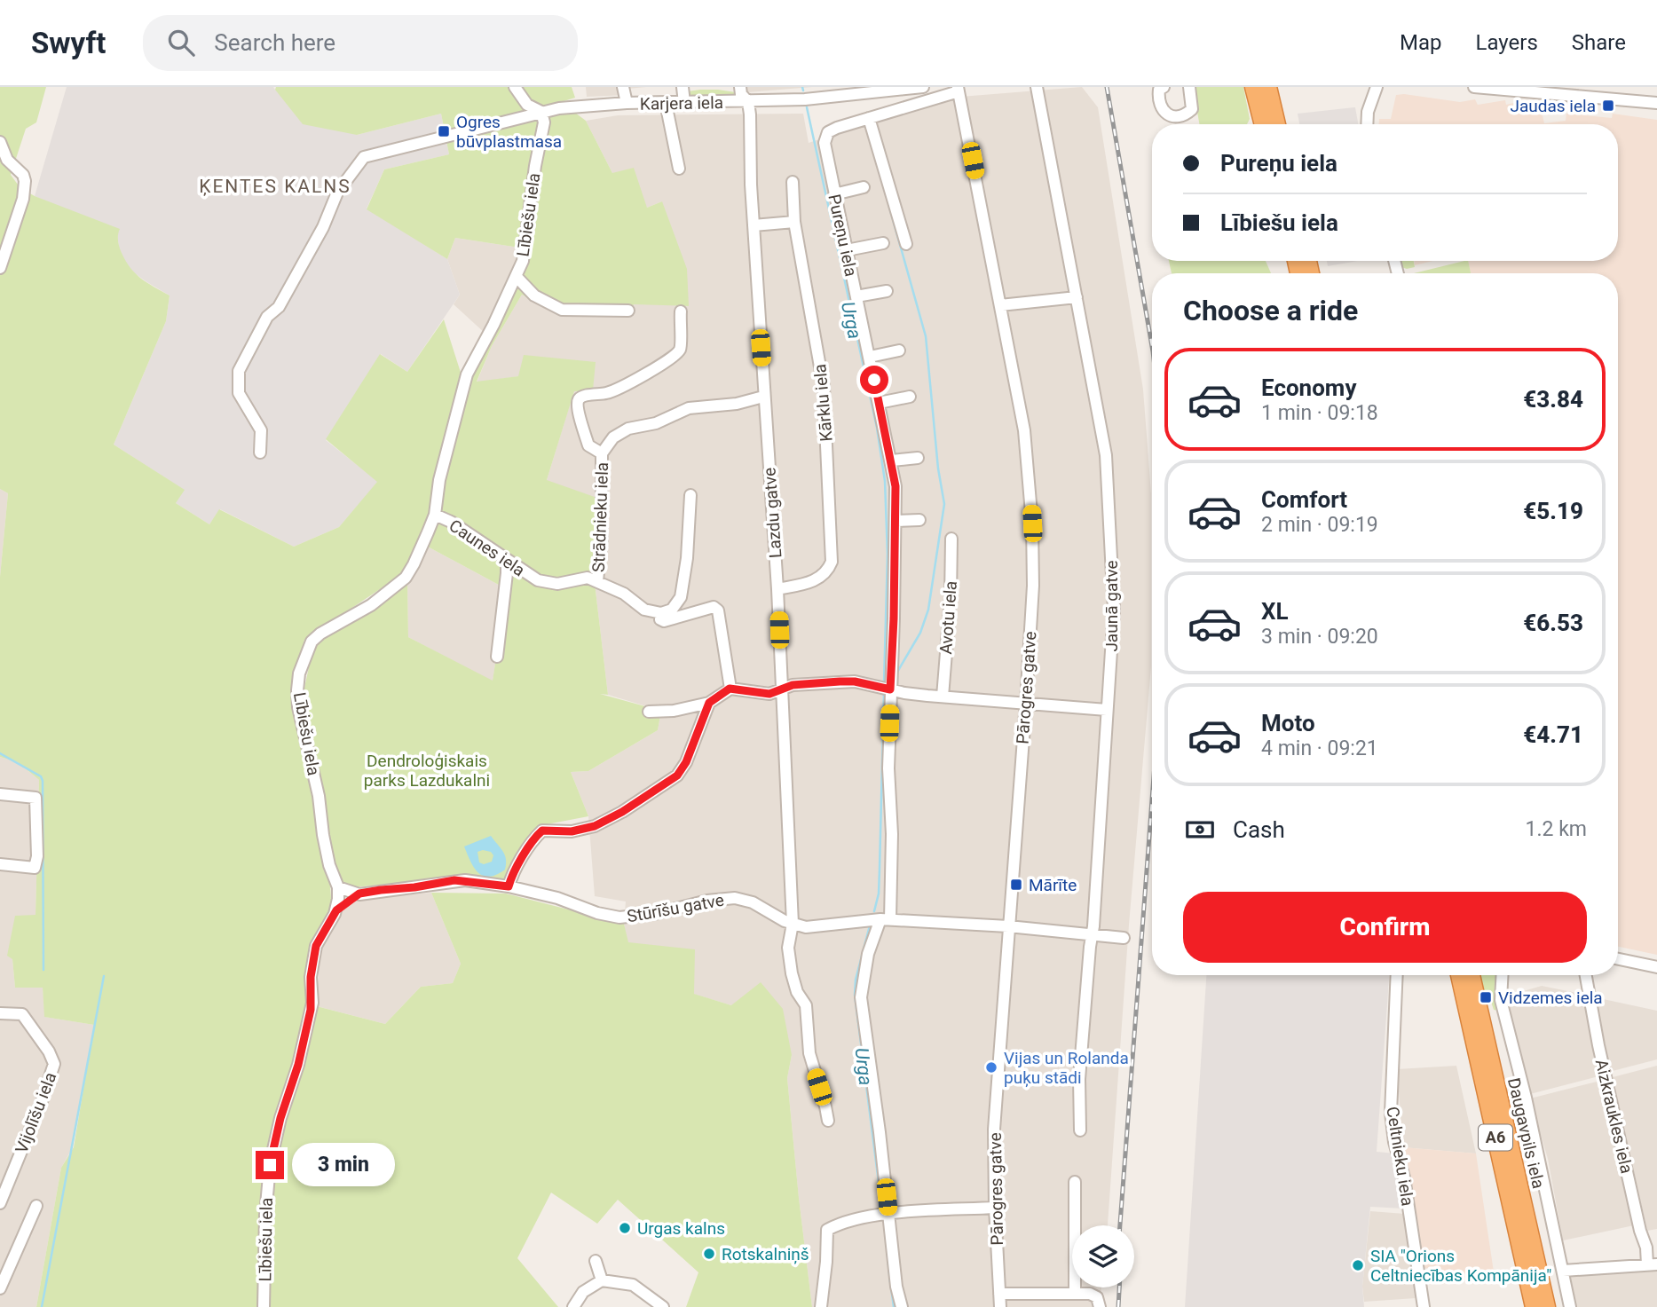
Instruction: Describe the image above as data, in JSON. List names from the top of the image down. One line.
{"streets":{"highway":["Daugavpils iela","A6"],"street":["Karjera iela","Lībiešu iela","Pureņu iela","Kārklu iela","Lazdu gatve","Strādnieku iela","Caunes iela","Jaunā gatve","Avotu iela","Pārogres gatve","Stūrīšu gatve","Vijolīšu iela","Aizkraukles iela","Celtnieku iela"]},"crossings":[["Karjera iela","Lībiešu iela"],["Karjera iela","Lazdu gatve"],["Lībiešu iela","Caunes iela"],["Lībiešu iela","Stūrīšu gatve"],["Pureņu iela","Stūrīšu gatve"],["Kārklu iela","Lazdu gatve"],["Lazdu gatve","Stūrīšu gatve"],["Strādnieku iela","Caunes iela"],["Jaunā gatve","Stūrīšu gatve"],["Pārogres gatve","Stūrīšu gatve"]],"districts":["ĶENTES KALNS"],"water":["Urga"],"parks":["Dendroloģiskais parks Lazdukalni"],"places":{"transit":["Jaudas iela","Ogres būvplastmasa","Mārīte","Vidzemes iela"],"other":["Vijas un Rolanda puķu stādi","Urgas kalns","Rotskalniņš","SIA \"Orions Celtniecības Kompānija\""]},"page":{"header":"Swyft","search":"Search here","nav":["Map","Layers","Share"],"banner":["Pureņu iela","Lībiešu iela"],"heading":"Choose a ride","list":[{"name":"Economy","note":"1 min · 09:18","value":"€3.84"},{"name":"Comfort","note":"2 min · 09:19","value":"€5.19"},{"name":"XL","note":"3 min · 09:20","value":"€6.53"},{"name":"Moto","note":"4 min · 09:21","value":"€4.71"}],"pay":["Cash","1.2 km"],"buttons":"Confirm","bubble":"3 min"}}
